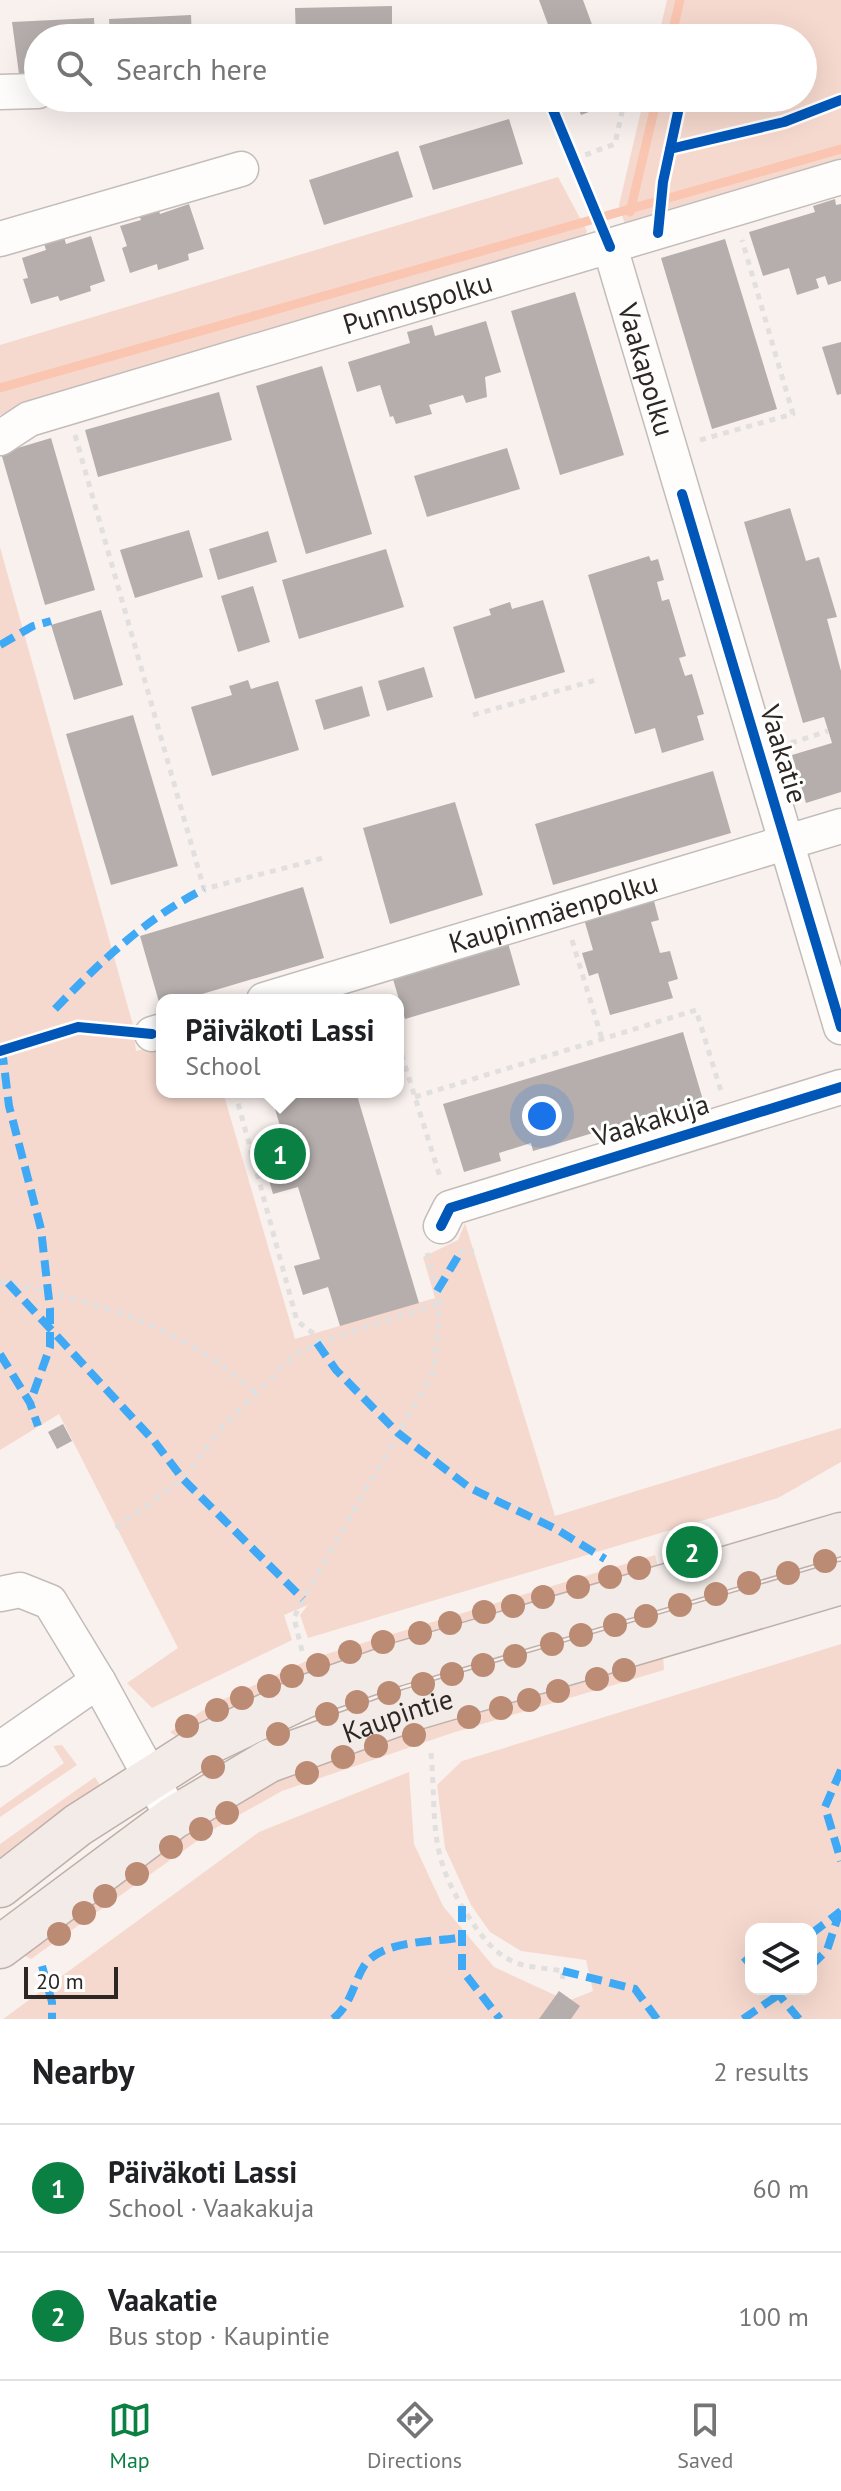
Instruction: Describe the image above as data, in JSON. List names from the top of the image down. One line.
{"streets":{"main road":["Kaupintie"],"street":["Punnuspolku","Vaakapolku","Vaakatie","Kaupinmäenpolku","Vaakakuja"]},"crossings":[["Punnuspolku","Vaakapolku"],["Vaakapolku","Vaakatie"],["Vaakatie","Kaupinmäenpolku"]],"scale_bar":"20 m","page":{"search":"Search here","popup":["Päiväkoti Lassi","School"],"pins":["1","2"],"scale":"20 m","heading":["Nearby","2 results"],"list":[{"mark":"1","name":"Päiväkoti Lassi","note":"School · Vaakakuja","value":"60 m"},{"mark":"2","name":"Vaakatie","note":"Bus stop · Kaupintie","value":"100 m"}],"nav":["Map","Directions","Saved"]}}
